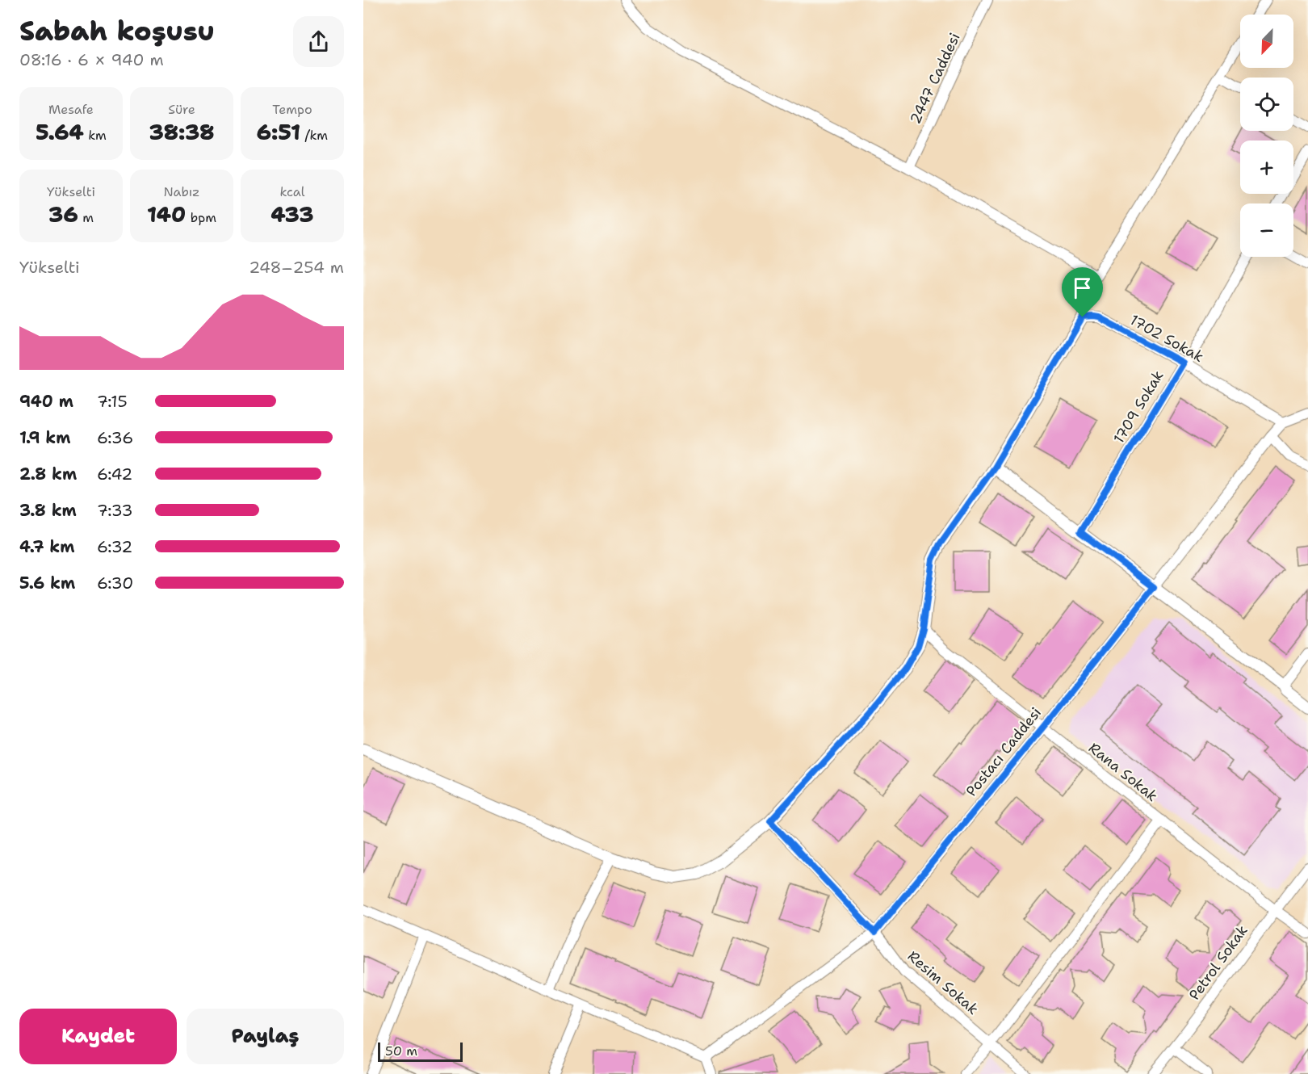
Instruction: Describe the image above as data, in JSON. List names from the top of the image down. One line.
{"streets":{"street":["2447 Caddesi","1702 Sokak","1709 Sokak","Postacı Caddesi","Rana Sokak","Petrol Sokak","Resim Sokak"]},"crossings":[["1702 Sokak","1709 Sokak"],["1702 Sokak","Postacı Caddesi"],["Postacı Caddesi","Rana Sokak"],["Postacı Caddesi","Resim Sokak"],["Rana Sokak","Petrol Sokak"]],"scale_bar":"50 m","north":"bottom left","page":{"heading":["Sabah koşusu","08:16 · 6 × 940 m"],"map_buttons":["+","−"],"stats":[["Mesafe","5.64 km"],["Süre","38:38"],["Tempo","6:51 /km"],["Yükselti","36 m"],["Nabız","140 bpm"],["kcal","433"]],"chart":["Yükselti","248–254 m"],"list":[{"name":"940 m","note":"7:15"},{"name":"1.9 km","note":"6:36"},{"name":"2.8 km","note":"6:42"},{"name":"3.8 km","note":"7:33"},{"name":"4.7 km","note":"6:32"},{"name":"5.6 km","note":"6:30"}],"buttons":["Kaydet","Paylaş"],"scale":"50 m"}}
